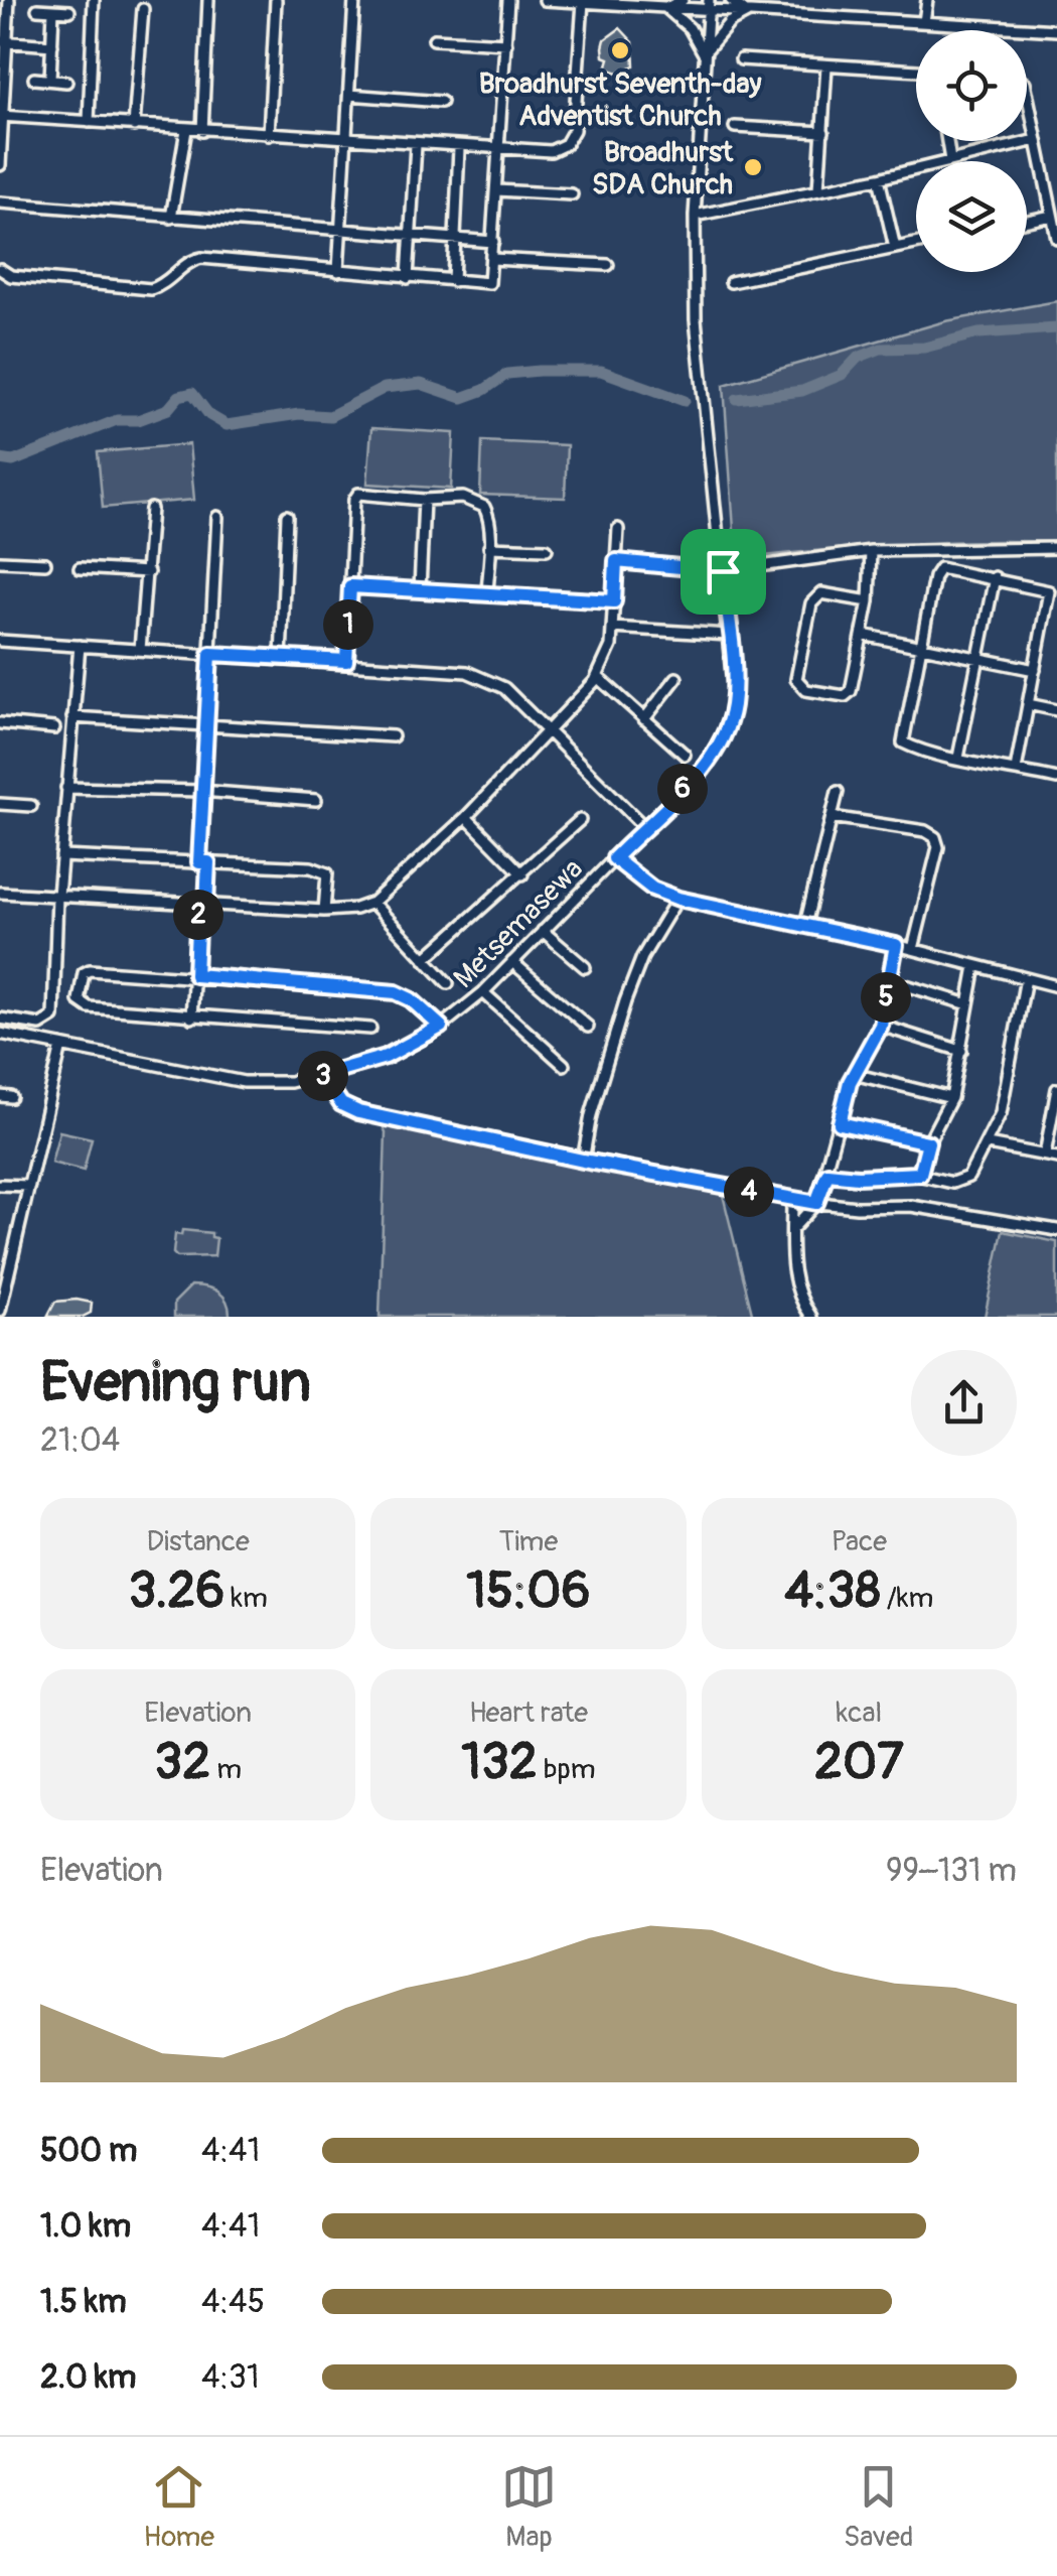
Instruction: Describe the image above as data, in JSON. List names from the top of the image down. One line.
{"streets":{"street":["Metsemasewa"]},"places":["Broadhurst Seventh-day Adventist Church","Broadhurst SDA Church"],"page":{"pins":["1","6","2","5","3","4"],"heading":["Evening run","21:04"],"stats":[["Distance","3.26 km"],["Time","15:06"],["Pace","4:38 /km"],["Elevation","32 m"],["Heart rate","132 bpm"],["kcal","207"]],"chart":["Elevation","99–131 m"],"list":[{"name":"500 m","note":"4:41"},{"name":"1.0 km","note":"4:41"},{"name":"1.5 km","note":"4:45"},{"name":"2.0 km","note":"4:31"}],"tabs":["Home","Map","Saved"]}}
